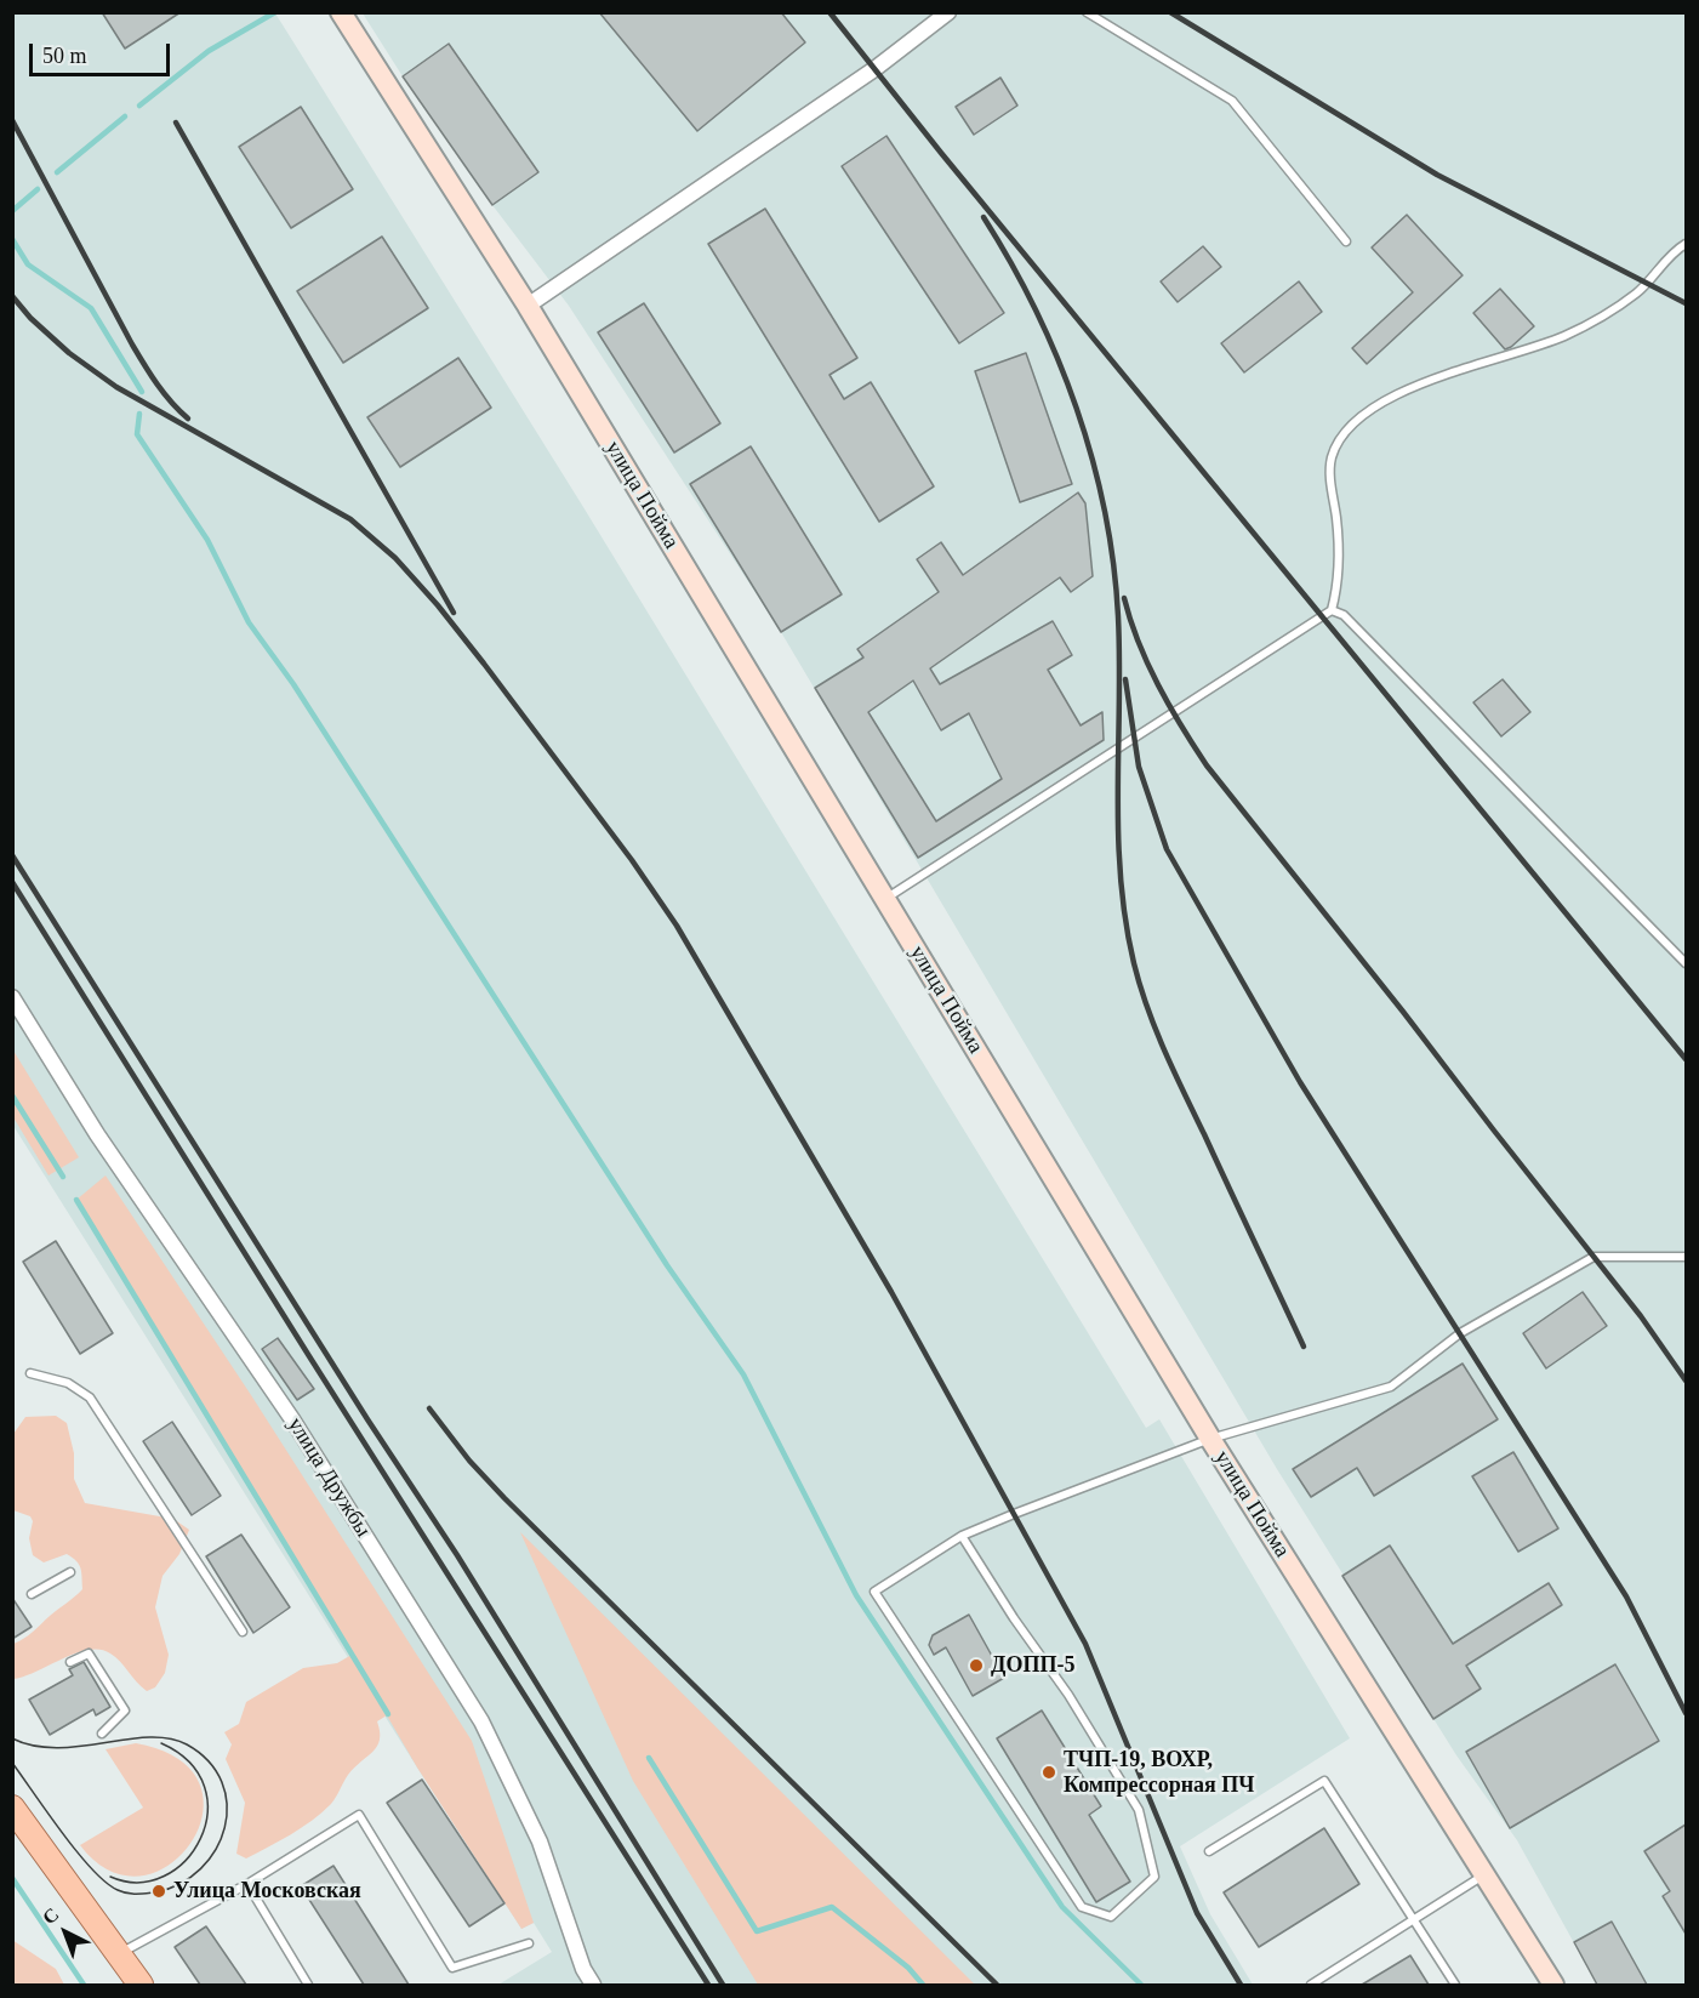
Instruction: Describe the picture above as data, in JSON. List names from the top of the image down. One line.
{"streets":{"main road":["улица Пойма"],"street":["улица Дружбы"]},"places":["ДОПП-5","ТЧП-19, ВОХР, Компрессорная ПЧ","Улица Московская"],"scale_bar":"50 m","north":"top left"}
